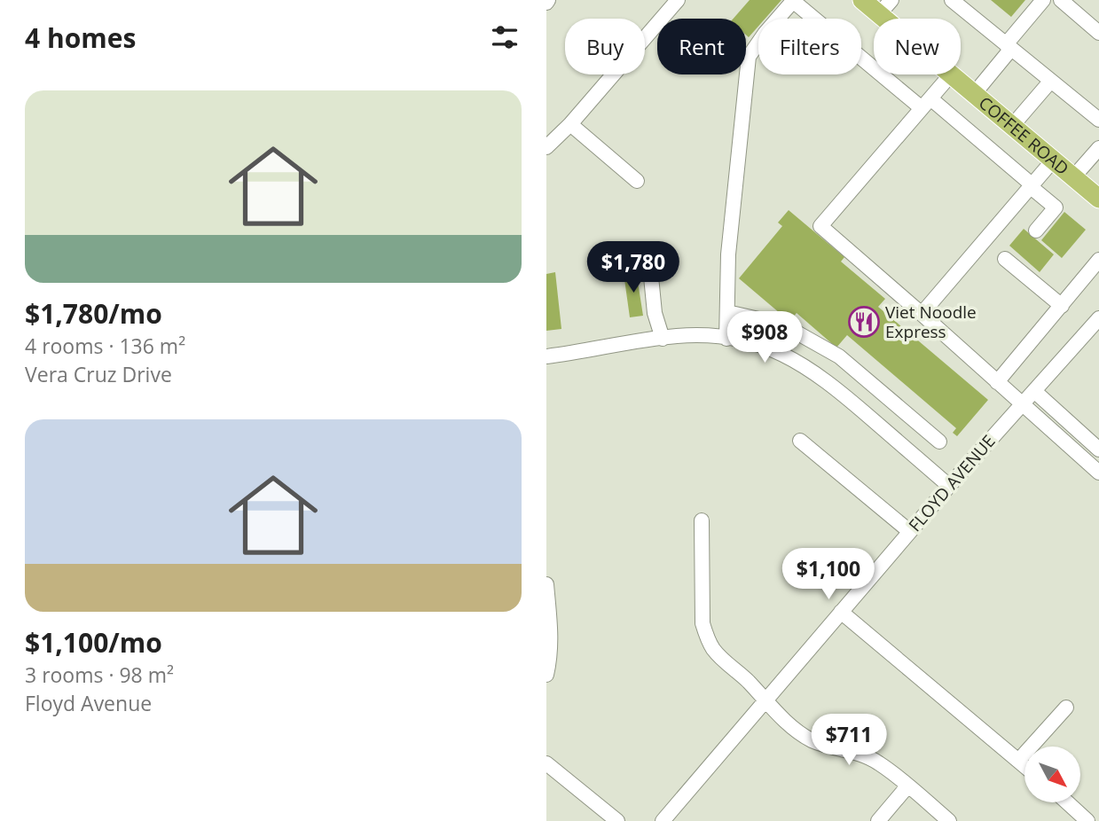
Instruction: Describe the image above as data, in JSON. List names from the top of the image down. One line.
{"streets":{"main road":["COFFEE ROAD"],"street":["FLOYD AVENUE"]},"places":{"restaurant":["Viet Noodle Express"]},"north":"bottom right","page":{"heading":"4 homes","chip":["Buy","Rent","Filters","New"],"list":[{"name":"$1,780/mo","note":"4 rooms · 136 m² · Vera Cruz Drive"},{"name":"$1,100/mo","note":"3 rooms · 98 m² · Floyd Avenue"}],"price":["$1,780","$908","$1,100","$711"]}}
